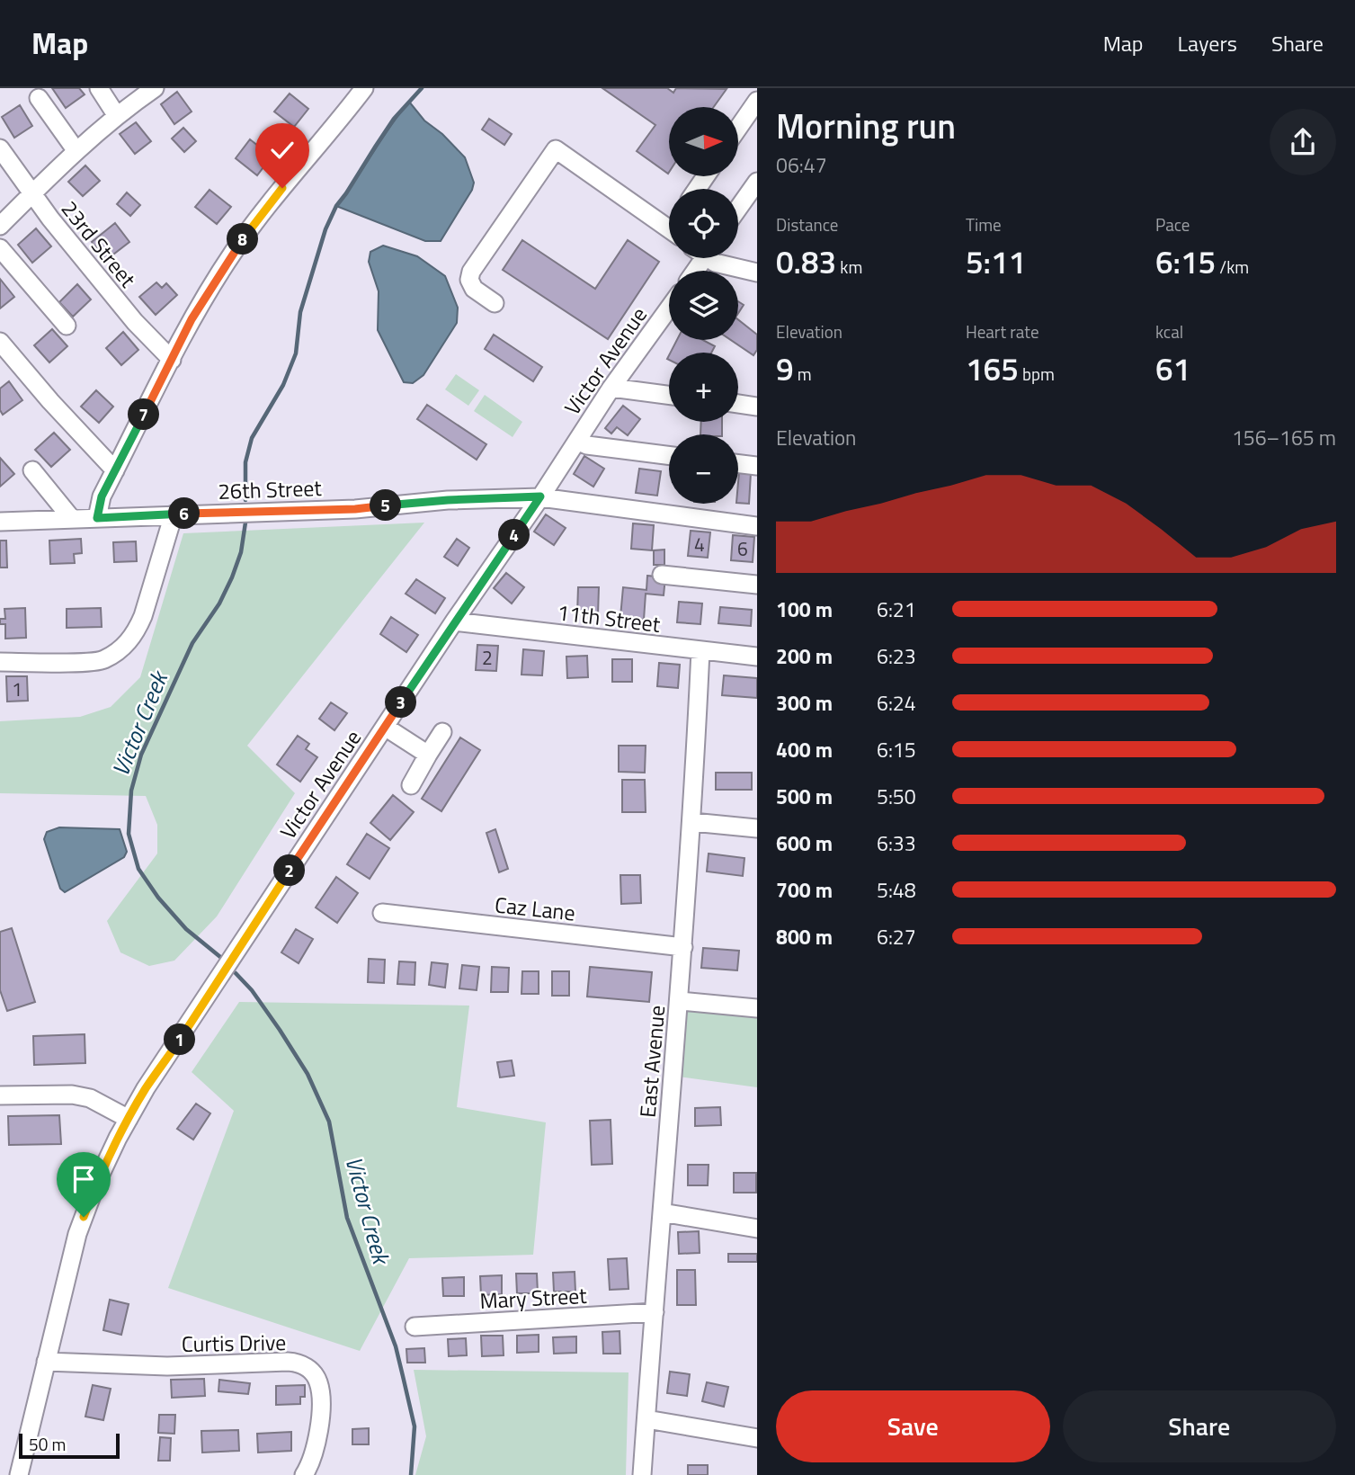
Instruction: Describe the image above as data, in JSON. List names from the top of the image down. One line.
{"streets":{"street":["23rd Street","Victor Avenue","26th Street","11th Street","Caz Lane","East Avenue","Mary Street","Curtis Drive"]},"crossings":[["Victor Avenue","26th Street"],["Victor Avenue","11th Street"],["Victor Avenue","Curtis Drive"],["11th Street","East Avenue"],["Caz Lane","East Avenue"],["East Avenue","Mary Street"]],"water":["Victor Creek"],"house_numbers":["4","6","2","1"],"scale_bar":"50 m","north":"right","page":{"header":"Map","nav":["Map","Layers","Share"],"heading":["Morning run","06:47"],"map_buttons":["+","−"],"stats":[["Distance","0.83 km"],["Time","5:11"],["Pace","6:15 /km"],["Elevation","9 m"],["Heart rate","165 bpm"],["kcal","61"]],"pins":["8","7","5","6","4","3","2","1"],"chart":["Elevation","156–165 m"],"list":[{"name":"100 m","note":"6:21"},{"name":"200 m","note":"6:23"},{"name":"300 m","note":"6:24"},{"name":"400 m","note":"6:15"},{"name":"500 m","note":"5:50"},{"name":"600 m","note":"6:33"},{"name":"700 m","note":"5:48"},{"name":"800 m","note":"6:27"}],"buttons":["Save","Share"],"scale":"50 m"}}
